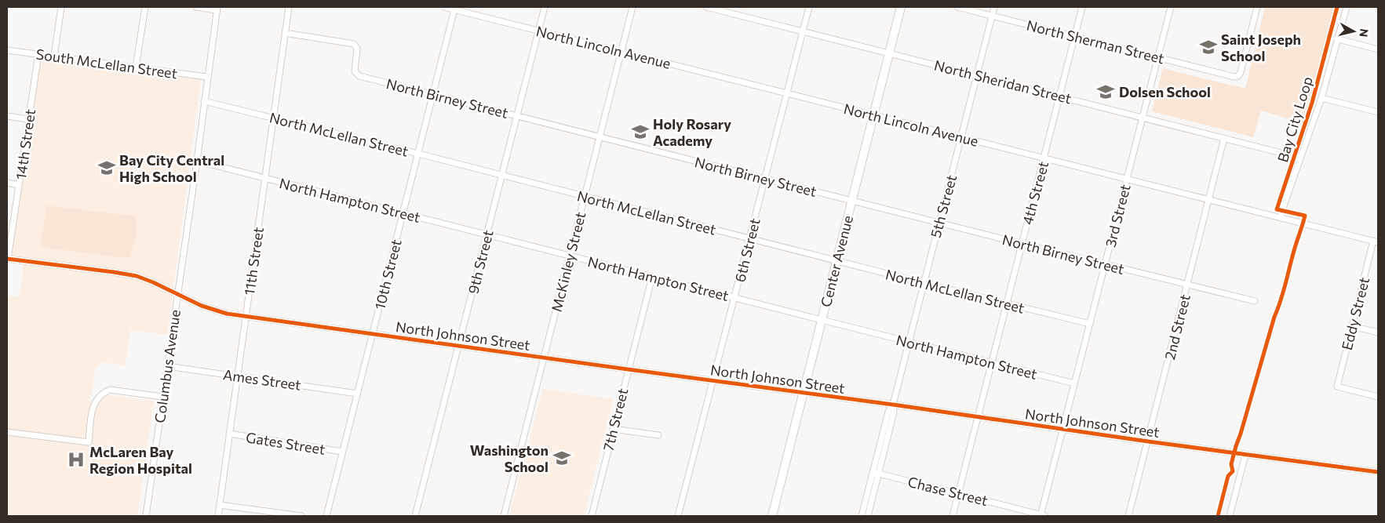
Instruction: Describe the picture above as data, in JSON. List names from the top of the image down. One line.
{"streets":{"highway":["Center Avenue"],"street":["North Sherman Street","North Lincoln Avenue","South McLellan Street","North Sheridan Street","North Birney Street","North McLellan Street","14th Street","4th Street","North Hampton Street","5th Street","3rd Street","6th Street","11th Street","9th Street","McKinley Street","10th Street","Eddy Street","2nd Street","North Johnson Street","Columbus Avenue","Ames Street","7th Street","Gates Street","Chase Street"],"cycle path":["Bay City Loop"]},"crossings":[["North Sherman Street","4th Street"],["North Sherman Street","5th Street"],["North Sherman Street","3rd Street"],["North Lincoln Avenue","4th Street"],["North Lincoln Avenue","5th Street"],["North Lincoln Avenue","3rd Street"],["North Lincoln Avenue","6th Street"],["North Lincoln Avenue","Center Avenue"],["North Lincoln Avenue","9th Street"],["North Lincoln Avenue","McKinley Street"],["North Lincoln Avenue","10th Street"],["North Lincoln Avenue","Eddy Street"],["North Lincoln Avenue","2nd Street"],["South McLellan Street","14th Street"],["South McLellan Street","Columbus Avenue"],["North Sheridan Street","4th Street"],["North Sheridan Street","5th Street"],["North Sheridan Street","3rd Street"],["North Sheridan Street","6th Street"],["North Sheridan Street","Center Avenue"],["North Sheridan Street","2nd Street"],["North Birney Street","4th Street"],["North Birney Street","5th Street"],["North Birney Street","3rd Street"],["North Birney Street","6th Street"],["North Birney Street","11th Street"],["North Birney Street","Center Avenue"],["North Birney Street","9th Street"],["North Birney Street","McKinley Street"],["North Birney Street","10th Street"],["North Birney Street","2nd Street"],["North McLellan Street","4th Street"],["North McLellan Street","5th Street"],["North McLellan Street","3rd Street"],["North McLellan Street","6th Street"],["North McLellan Street","11th Street"],["North McLellan Street","Center Avenue"],["North McLellan Street","9th Street"],["North McLellan Street","McKinley Street"],["North McLellan Street","10th Street"],["North McLellan Street","Columbus Avenue"],["14th Street","North Johnson Street"],["4th Street","North Hampton Street"],["4th Street","North Johnson Street"],["4th Street","Chase Street"],["North Hampton Street","5th Street"],["North Hampton Street","3rd Street"],["North Hampton Street","6th Street"],["North Hampton Street","11th Street"],["North Hampton Street","Center Avenue"],["North Hampton Street","9th Street"],["North Hampton Street","McKinley Street"],["North Hampton Street","10th Street"],["North Hampton Street","Columbus Avenue"],["North Hampton Street","7th Street"],["5th Street","North Johnson Street"],["5th Street","Chase Street"],["3rd Street","North Johnson Street"],["3rd Street","Chase Street"],["6th Street","North Johnson Street"],["11th Street","North Johnson Street"],["11th Street","Ames Street"],["11th Street","Gates Street"],["Center Avenue","North Johnson Street"],["9th Street","North Johnson Street"],["McKinley Street","North Johnson Street"],["10th Street","North Johnson Street"],["10th Street","Ames Street"],["10th Street","Gates Street"],["2nd Street","North Johnson Street"],["North Johnson Street","Columbus Avenue"],["North Johnson Street","7th Street"],["Columbus Avenue","Ames Street"]],"places":{"school or university":["Saint Joseph School","Dolsen School","Holy Rosary Academy","Bay City Central High School","Washington School"],"hospital":["McLaren Bay Region Hospital"]},"north":"right"}
